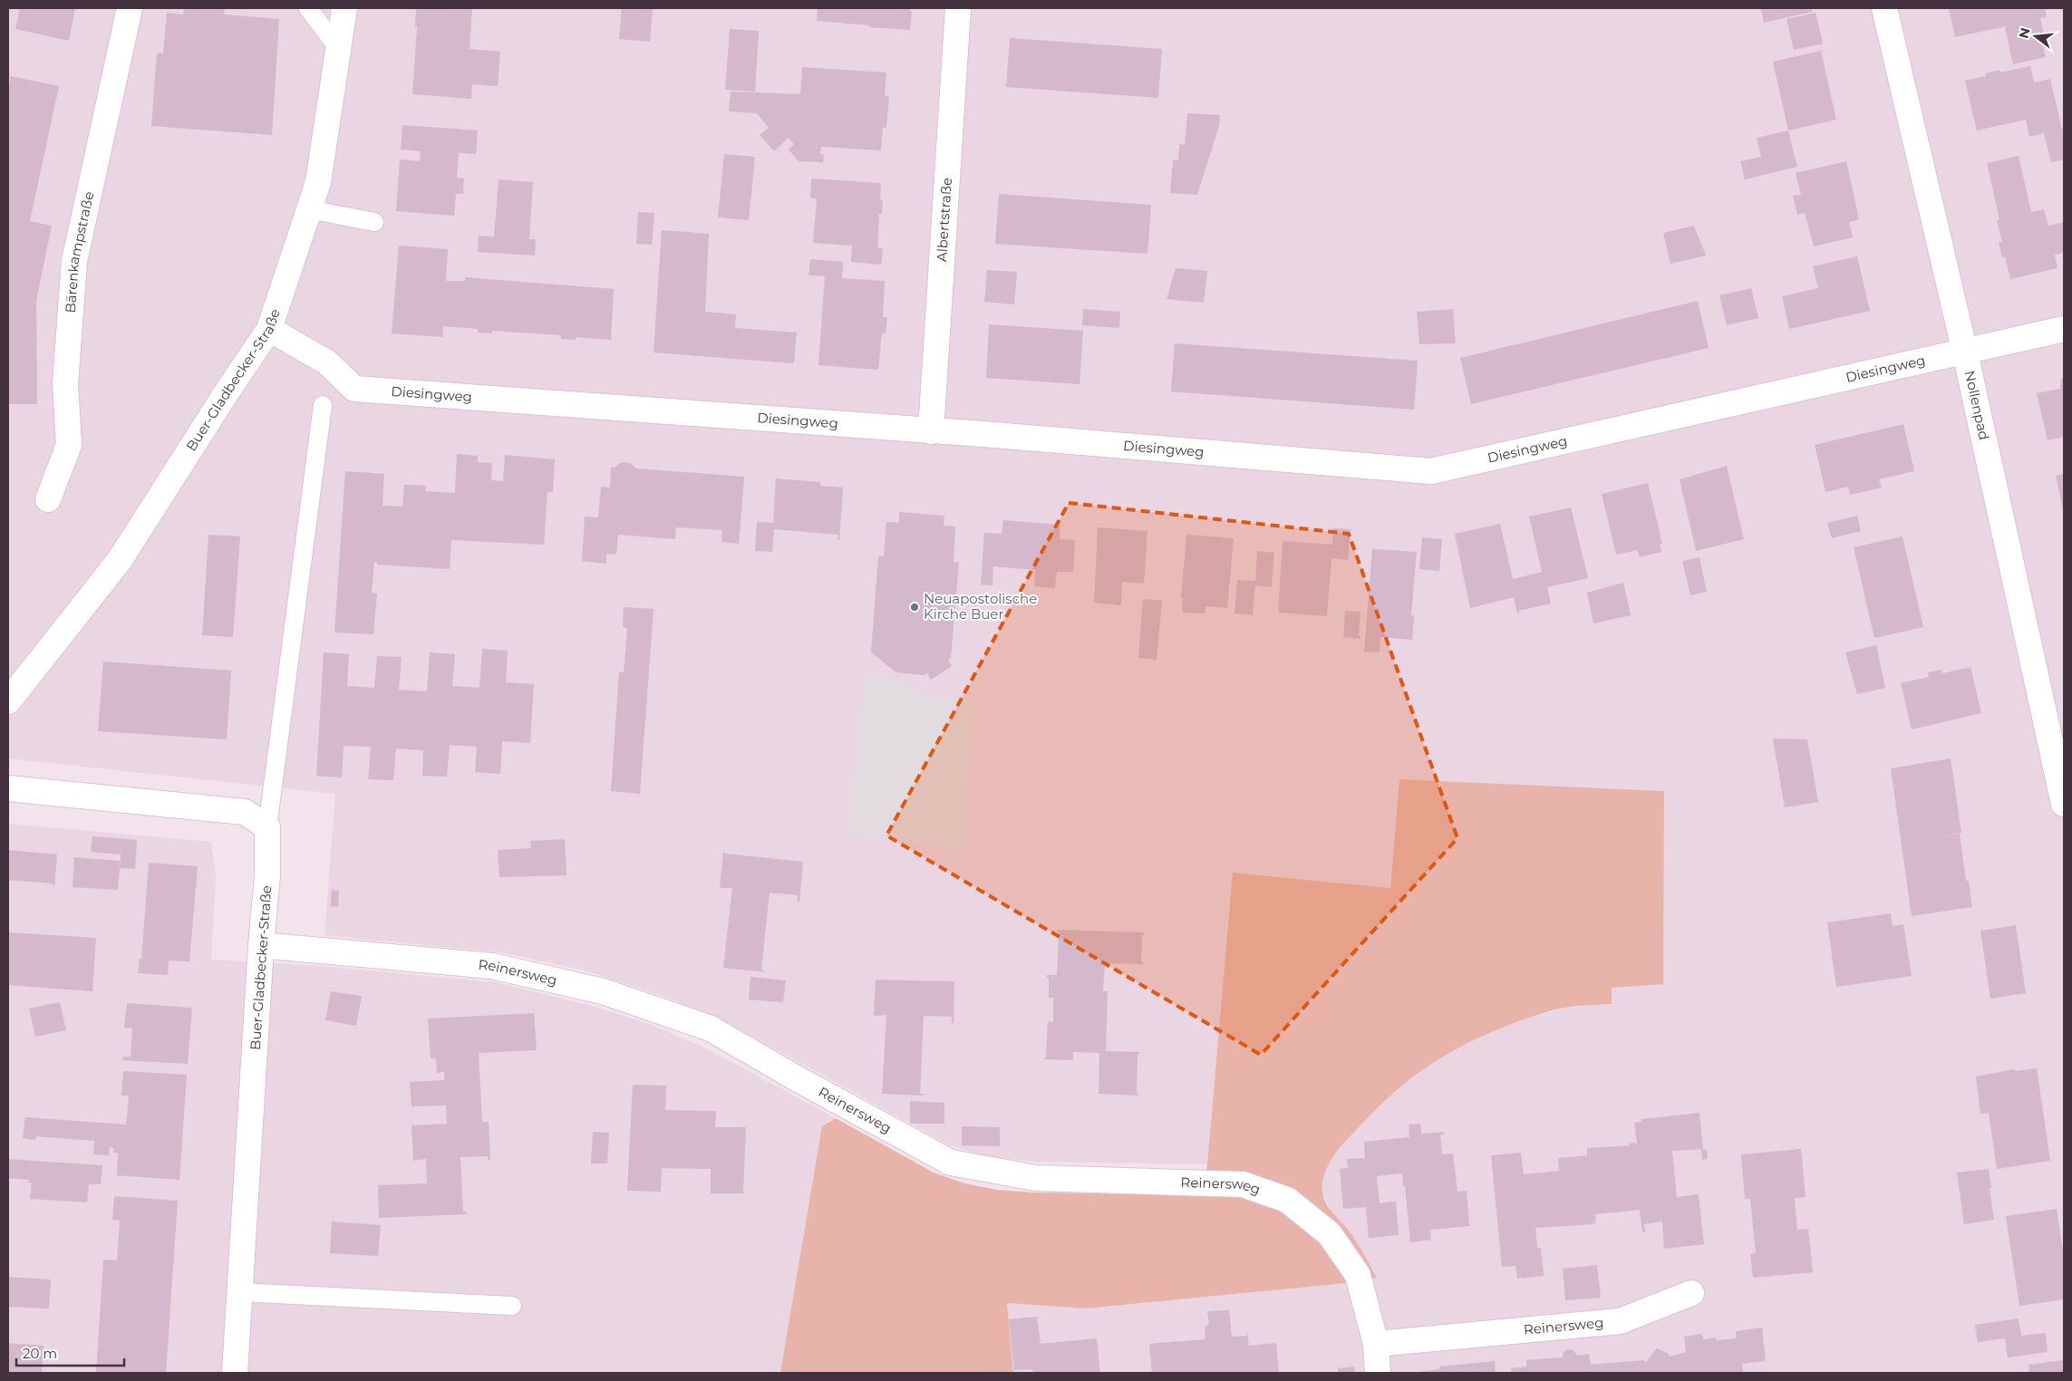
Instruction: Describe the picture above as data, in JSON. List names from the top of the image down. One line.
{"streets":{"street":["Albertstraße","Bärenkampstraße","Diesingweg","Buer-Gladbecker-Straße","Nollenpad","Reinersweg"]},"crossings":[["Albertstraße","Diesingweg"],["Diesingweg","Buer-Gladbecker-Straße"],["Diesingweg","Nollenpad"],["Buer-Gladbecker-Straße","Reinersweg"]],"places":["Neuapostolische Kirche Buer"],"scale_bar":"20 m","north":"left"}
